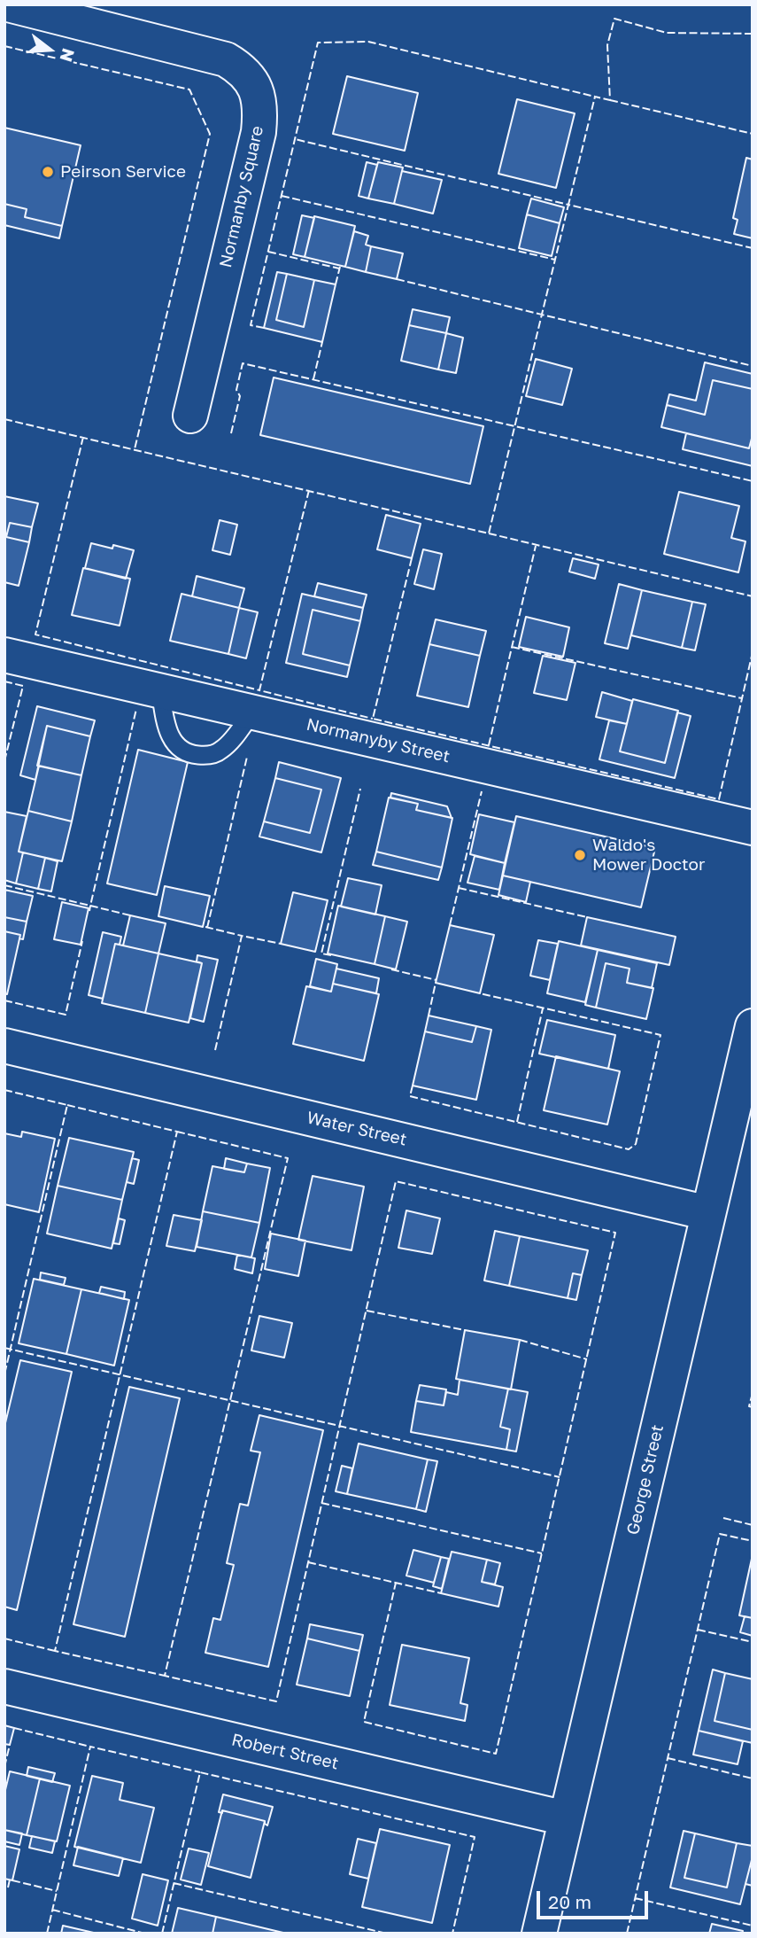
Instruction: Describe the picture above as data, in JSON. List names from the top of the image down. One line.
{"streets":{"street":["Normanby Square","Normanyby Street","Water Street","George Street","Robert Street"]},"crossings":[["Water Street","George Street"],["George Street","Robert Street"]],"places":["Peirson Service","Waldo's Mower Doctor"],"scale_bar":"20 m","north":"right"}
